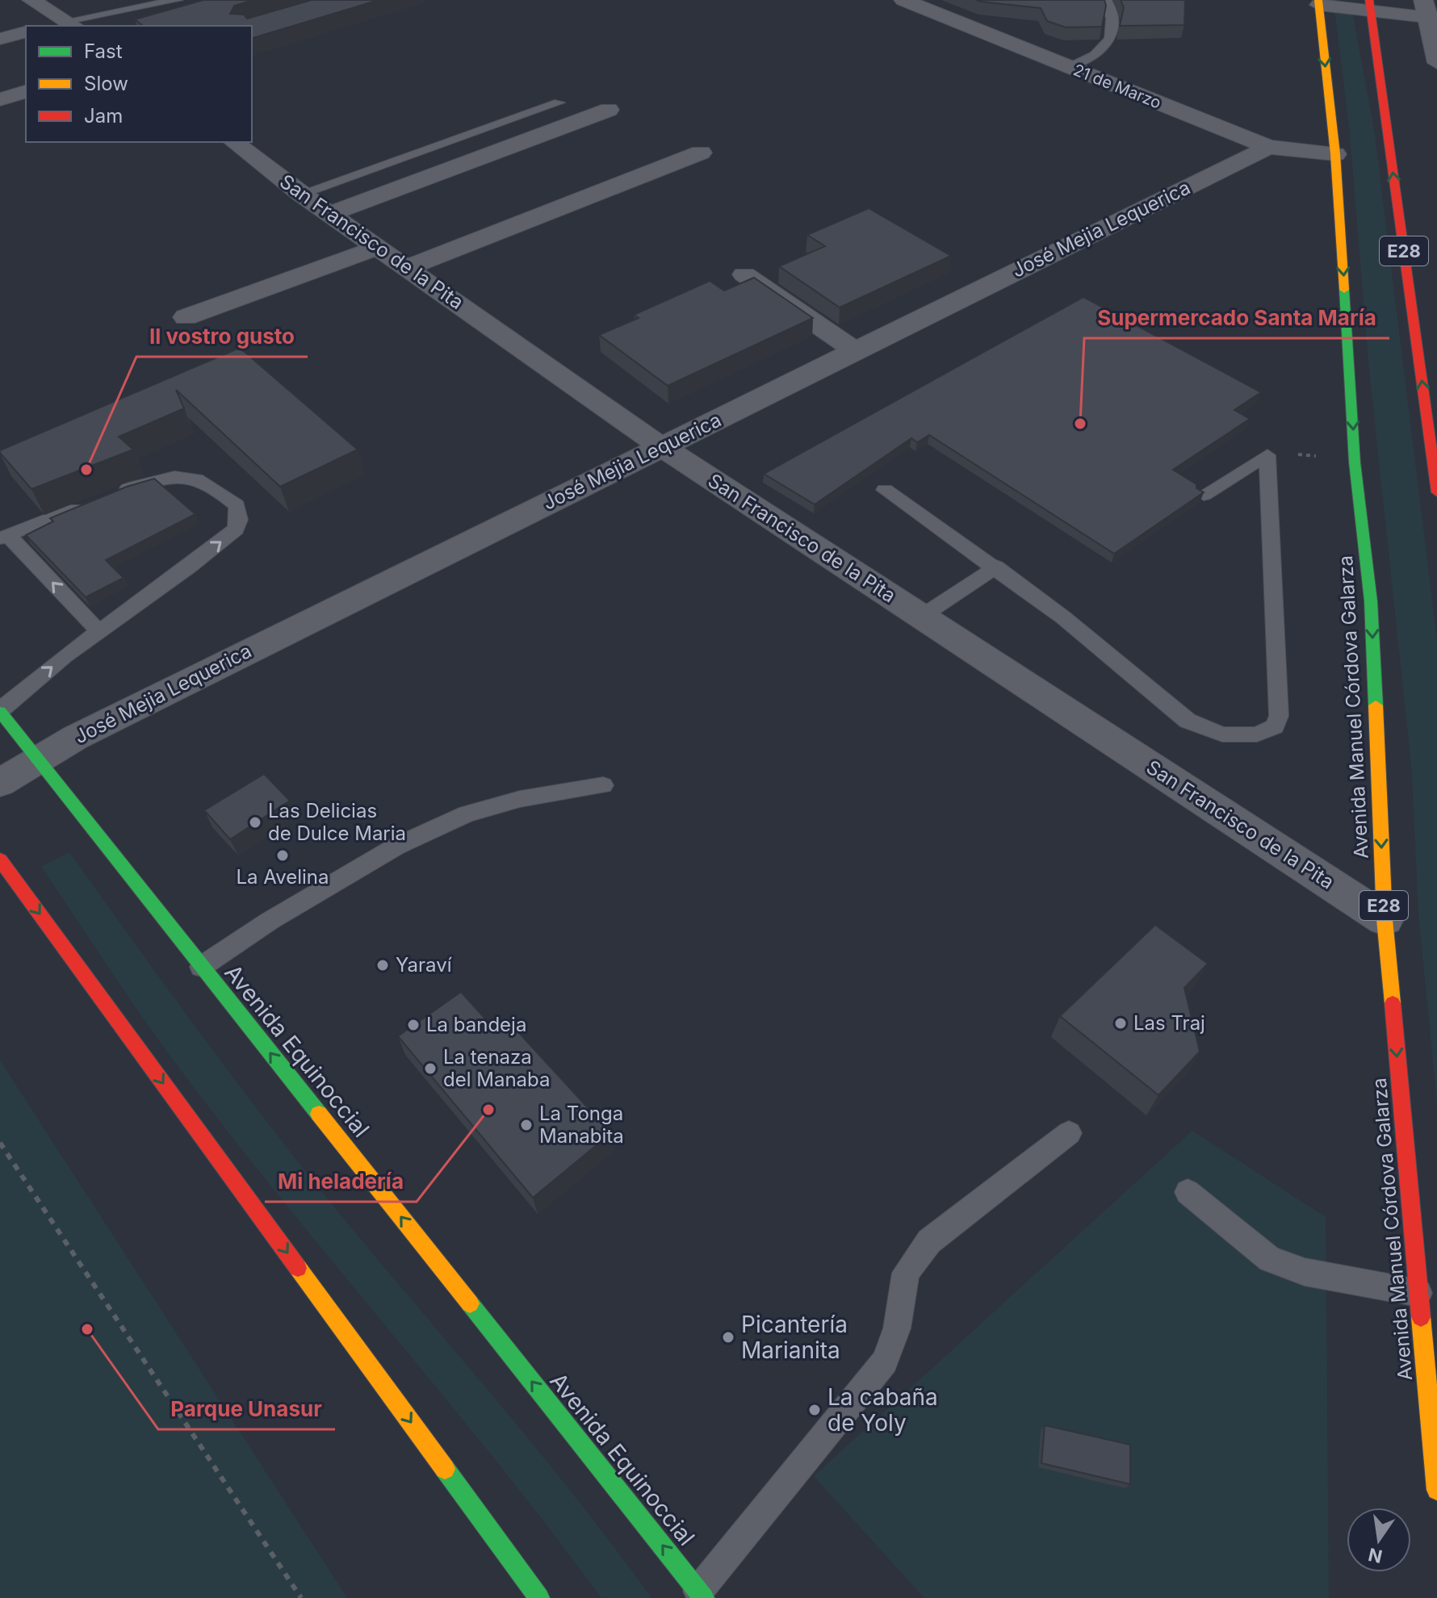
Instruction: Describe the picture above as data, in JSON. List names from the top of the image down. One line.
{"streets":{"main road":["E28","Avenida Manuel Córdova Galarza","Avenida Equinoccial"],"street":["21 de Marzo","José Mejia Lequerica","San Francisco de la Pita"]},"crossings":[["21 de Marzo","José Mejia Lequerica"],["21 de Marzo","Avenida Manuel Córdova Galarza"],["José Mejia Lequerica","San Francisco de la Pita"],["José Mejia Lequerica","Avenida Equinoccial"],["San Francisco de la Pita","Avenida Manuel Córdova Galarza"]],"places":["Supermercado Santa María","Il vostro gusto","Las Delicias de Dulce Maria","La Avelina","Yaraví","Las Traj","La bandeja","La tenaza del Manaba","Mi heladería","La Tonga Manabita","Parque Unasur","Picantería Marianita","La cabaña de Yoly"],"legend":["Fast","Slow","Jam"],"north":"bottom"}
